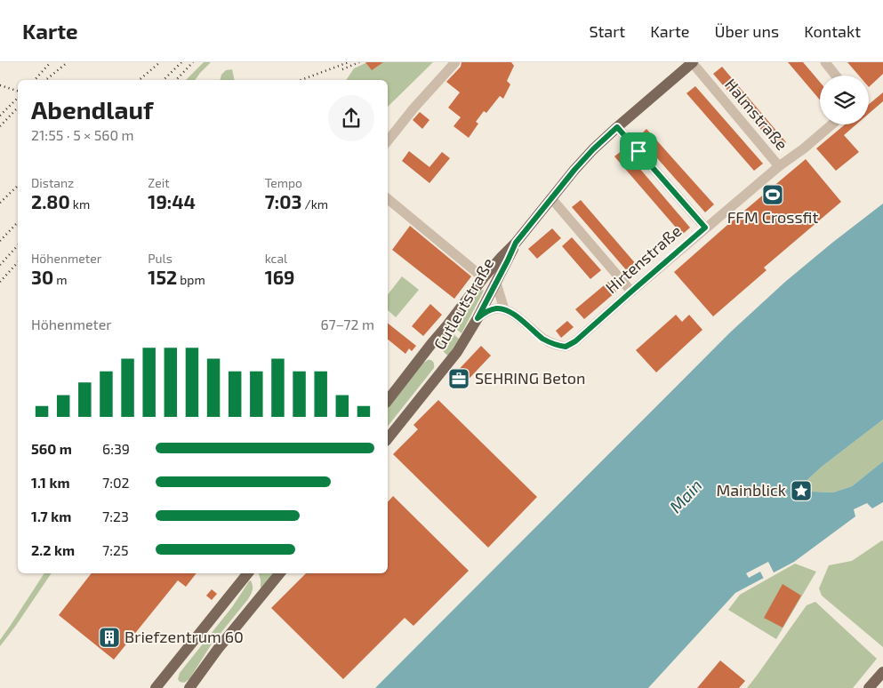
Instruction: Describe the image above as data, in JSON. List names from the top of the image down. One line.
{"streets":{"main road":["Gutleutstraße"],"street":["Halmstraße","Hirtenstraße"]},"crossings":[["Halmstraße","Hirtenstraße"],["Halmstraße","Gutleutstraße"]],"water":["Main"],"places":{"sports":["FFM Crossfit"],"office":["SEHRING Beton"],"place":["Mainblick"],"building":["Briefzentrum 60"]},"page":{"header":"Karte","nav":["Start","Karte","Über uns","Kontakt"],"heading":["Abendlauf","21:55 · 5 × 560 m"],"stats":[["Distanz","2.80 km"],["Zeit","19:44"],["Tempo","7:03 /km"],["Höhenmeter","30 m"],["Puls","152 bpm"],["kcal","169"]],"chart":["Höhenmeter","67–72 m"],"list":[{"name":"560 m","note":"6:39"},{"name":"1.1 km","note":"7:02"},{"name":"1.7 km","note":"7:23"},{"name":"2.2 km","note":"7:25"}]}}
